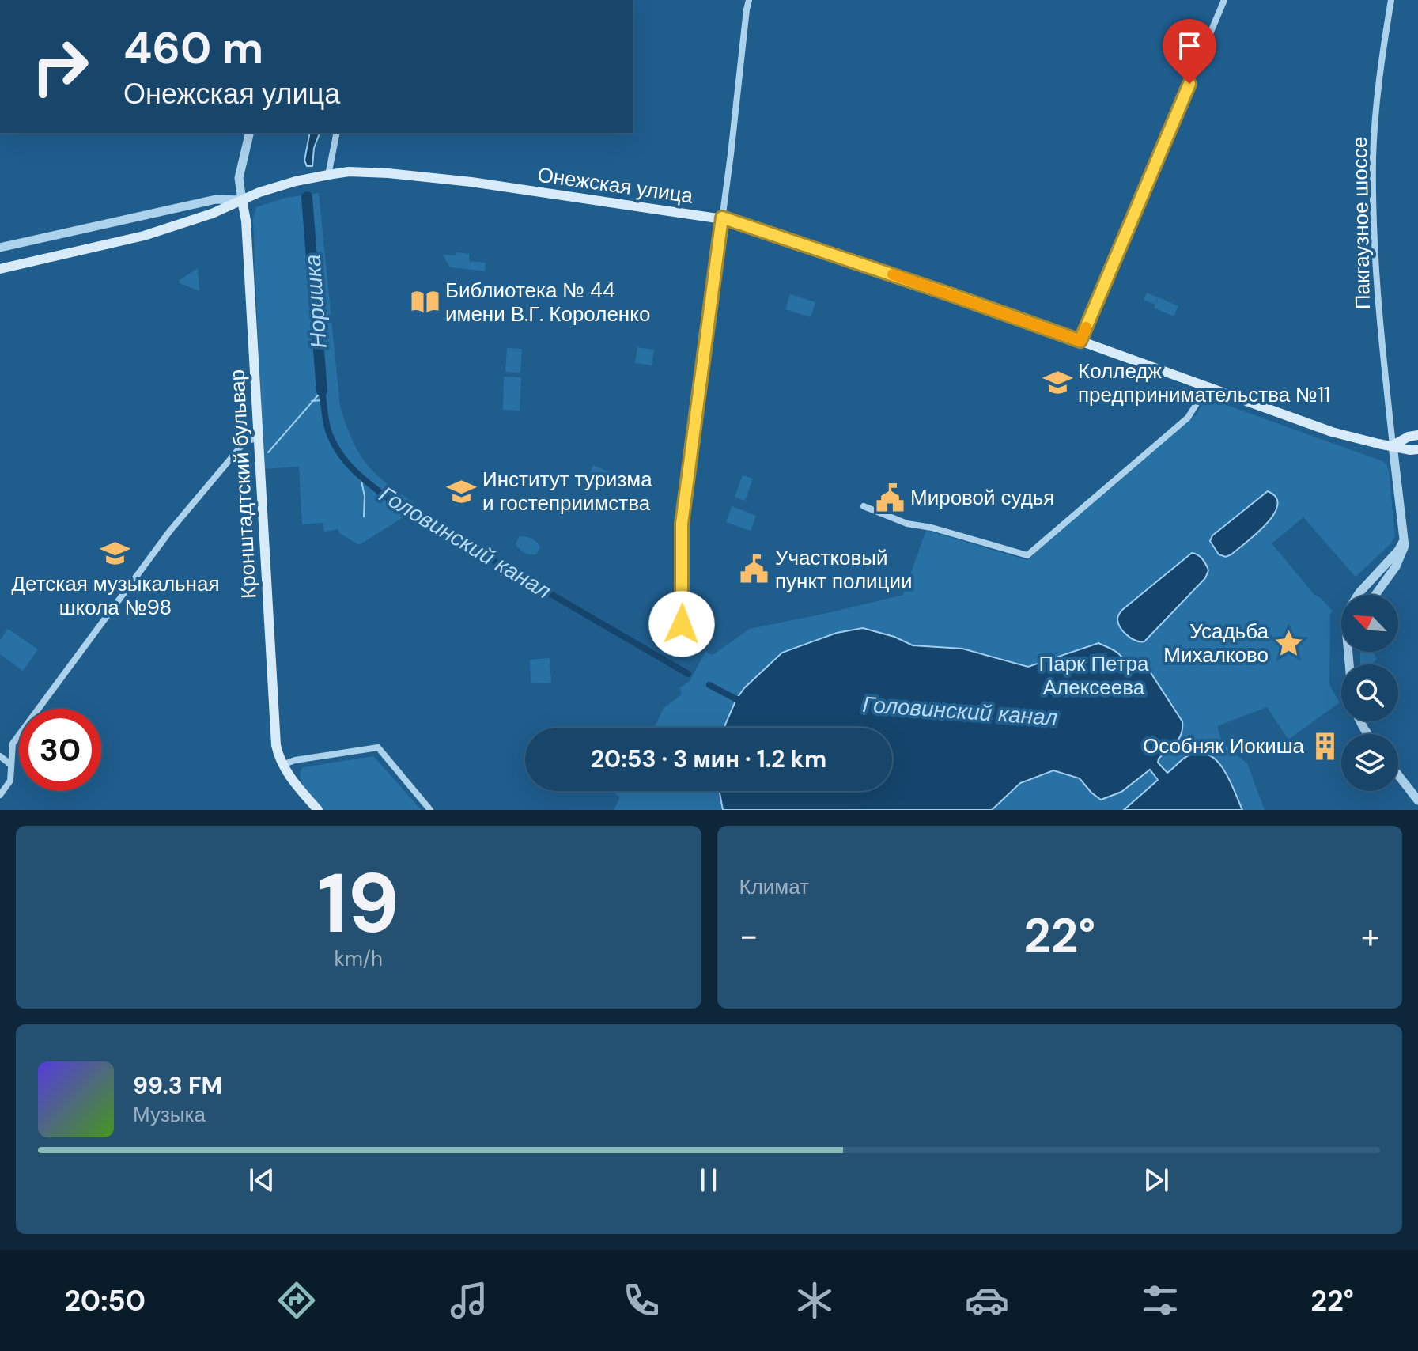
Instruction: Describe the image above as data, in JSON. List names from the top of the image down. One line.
{"streets":{"main road":["Онежская улица","Кронштадтский бульвар"],"street":["Пакгаузное шоссе"]},"crossings":[["Онежская улица","Пакгаузное шоссе"],["Онежская улица","Кронштадтский бульвар"]],"water":["Норишка","Головинский канал"],"parks":["Парк Петра Алексеева"],"places":{"library":["Библиотека № 44 имени В.Г. Короленко"],"school or university":["Колледж предпринимательства №11","Институт туризма и гостеприимства","Детская музыкальная школа №98"],"public building":["Мировой судья","Участковый пункт полиции"],"place":["Усадьба Михалково"],"building":["Особняк Иокиша"]},"north":"top left","page":{"turn":["460 m","Онежская улица"],"limit":"30","trip":"20:53 · 3 мин · 1.2 km","tile":[["19","km/h"],"Климат"],"heat":["−","22°","+"],"song":["99.3 FM","Музыка"],"tabs":["20:50","22°"]}}
